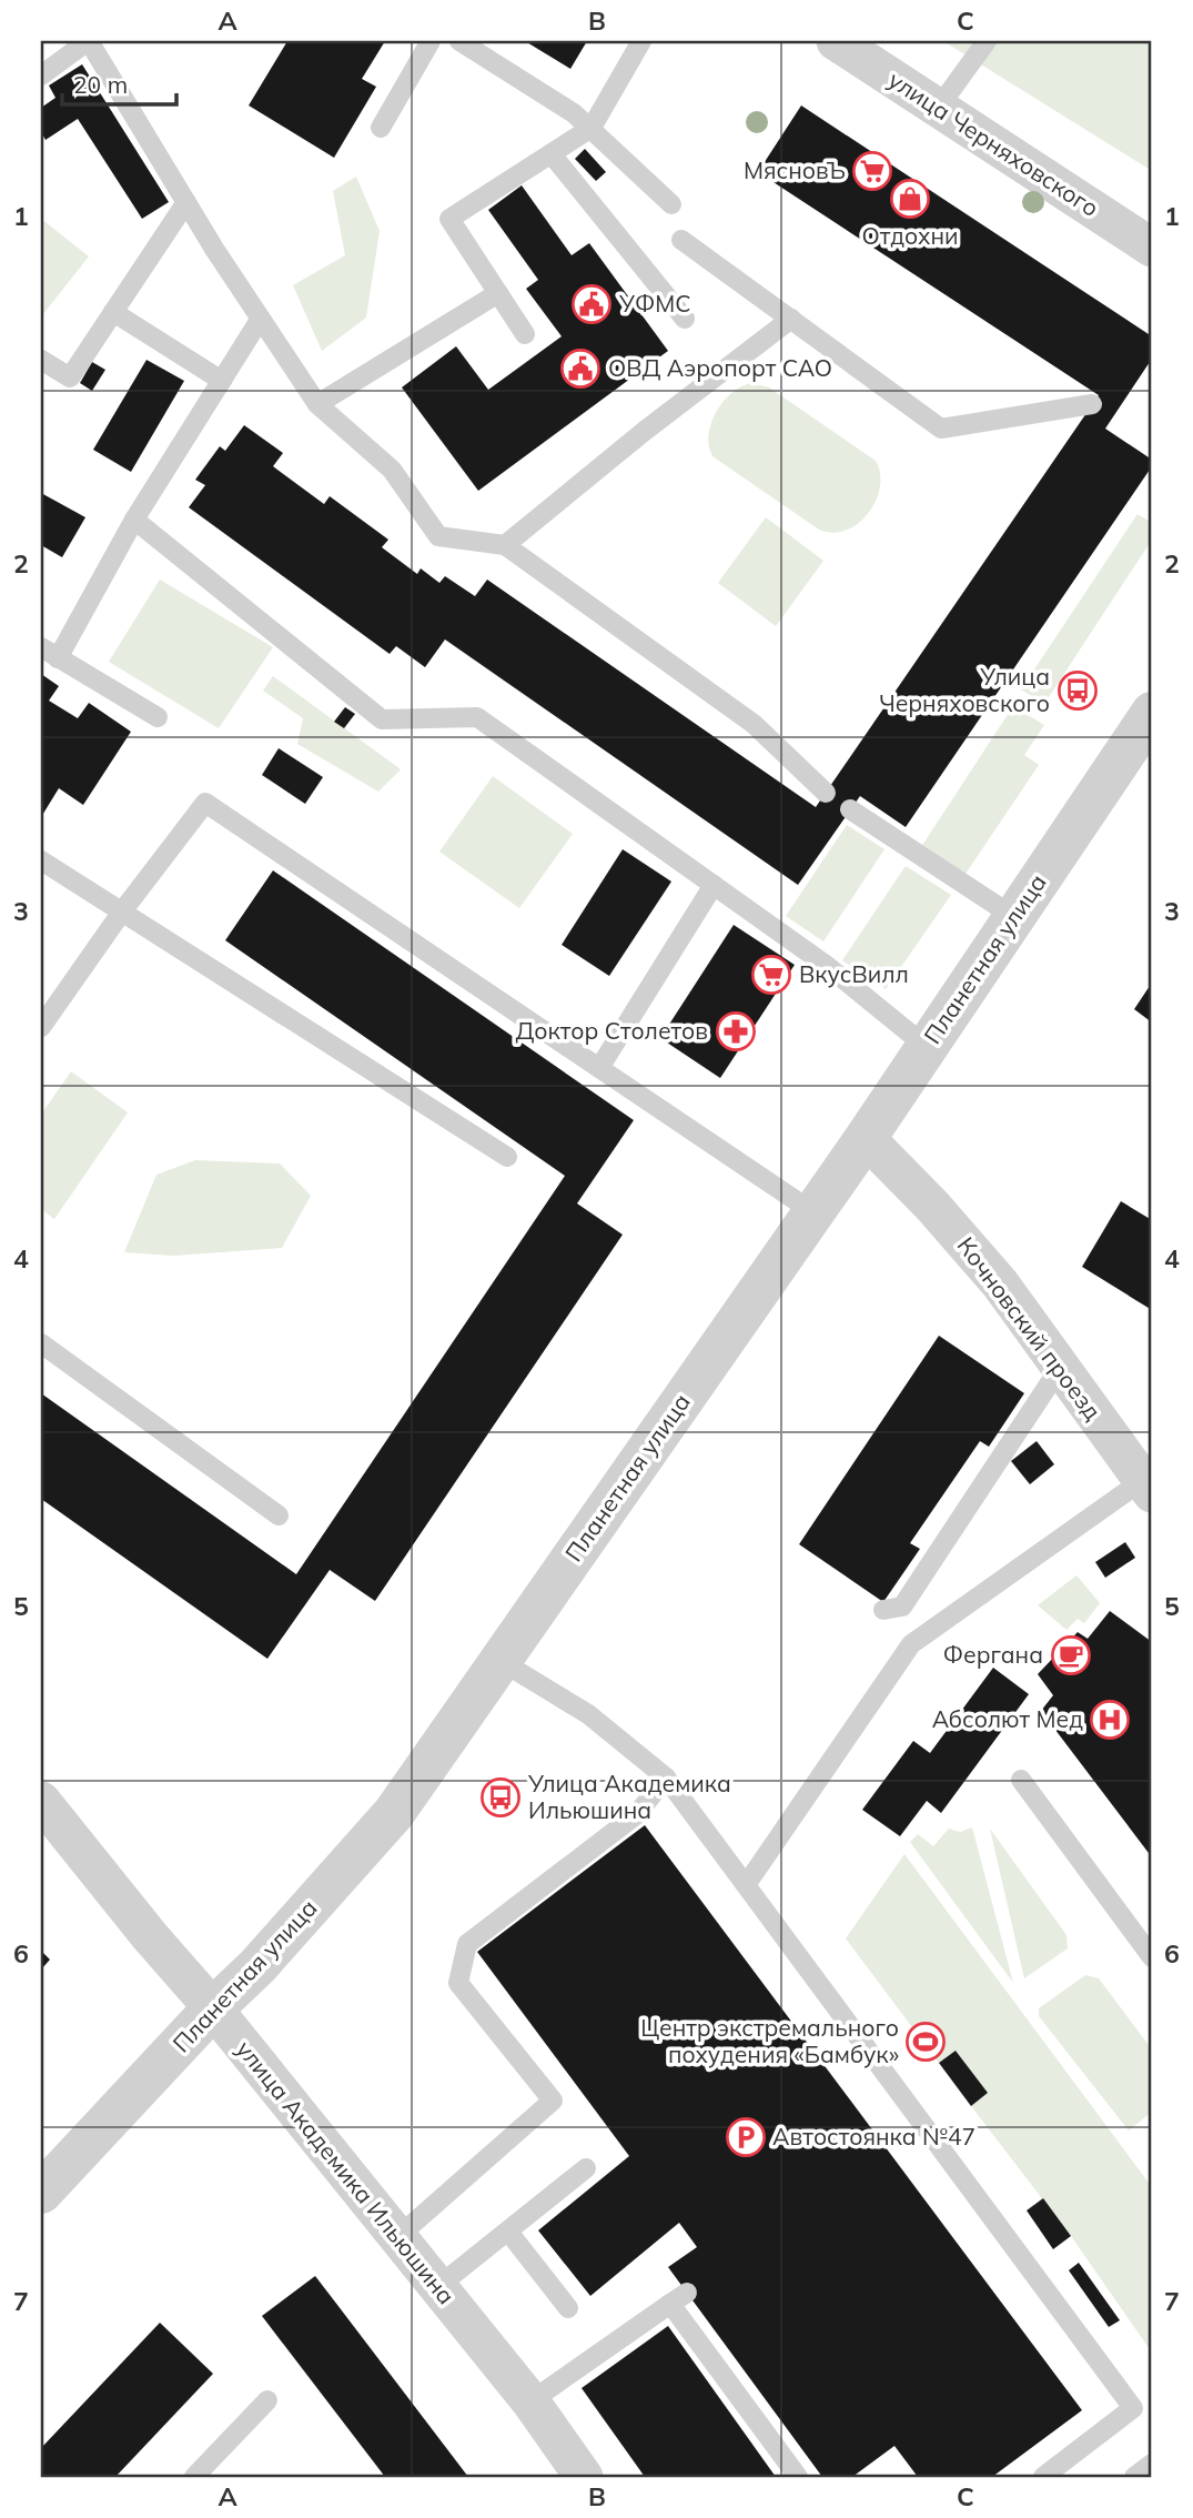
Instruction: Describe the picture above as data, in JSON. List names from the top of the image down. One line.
{"streets":{"street":["улица Черняховского","Планетная улица","Кочновский проезд","улица Академика Ильюшина"]},"crossings":[["Планетная улица","Кочновский проезд"],["Планетная улица","улица Академика Ильюшина"]],"places":{"supermarket":["МясновЪ","ВкусВилл"],"shop":["Отдохни"],"public building":["УФМС","ОВД Аэропорт САО"],"bus stop":["Улица Черняховского","Улица Академика Ильюшина"],"pharmacy":["Доктор Столетов"],"cafe":["Фергана"],"hospital":["Абсолют Мед"],"sports":["Центр экстремального похудения «Бамбук»"],"parking":["Автостоянка №47"]},"scale_bar":"20 m","grid":{"columns":["A","B","C"],"rows":["1","2","3","4","5","6","7"]}}
